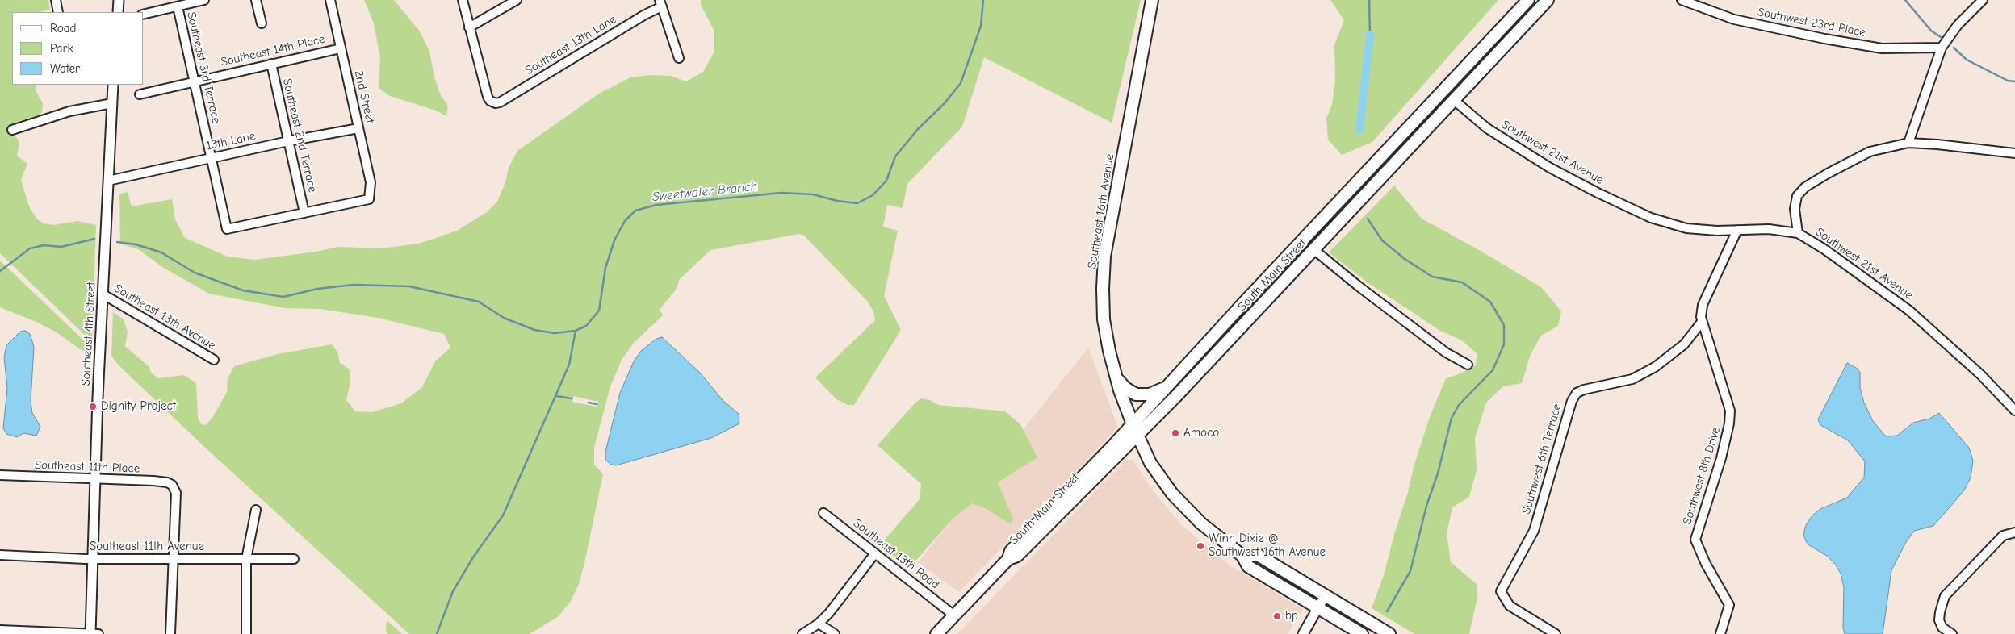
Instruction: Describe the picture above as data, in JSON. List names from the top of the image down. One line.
{"streets":{"main road":["Southeast 16th Avenue","South Main Street"],"street":["Southwest 23rd Place","Southeast 13th Lane","Southeast 14th Place","Southeast 3rd Terrace","2nd Street","Southeast 2nd Terrace","13th Lane","Southwest 21st Avenue","Southeast 13th Avenue","Southeast 4th Street","Southwest 6th Terrace","Southeast 11th Place","Southwest 8th Drive","Southeast 11th Avenue","Southeast 13th Road"]},"crossings":[["Southeast 14th Place","Southeast 3rd Terrace"],["Southeast 14th Place","2nd Street"],["Southeast 14th Place","Southeast 2nd Terrace"],["Southeast 3rd Terrace","2nd Street"],["Southeast 3rd Terrace","Southeast 2nd Terrace"],["Southeast 3rd Terrace","13th Lane"],["2nd Street","Southeast 2nd Terrace"],["2nd Street","13th Lane"],["Southeast 2nd Terrace","13th Lane"],["13th Lane","Southeast 4th Street"],["Southwest 21st Avenue","South Main Street"],["Southwest 21st Avenue","Southwest 8th Drive"],["Southeast 16th Avenue","South Main Street"],["South Main Street","Southeast 13th Road"],["Southeast 13th Avenue","Southeast 4th Street"],["Southeast 4th Street","Southeast 11th Place"],["Southeast 4th Street","Southeast 11th Avenue"],["Southwest 6th Terrace","Southwest 8th Drive"],["Southeast 11th Place","Southeast 11th Avenue"]],"water":["Sweetwater Branch"],"places":["Dignity Project","Amoco","Winn Dixie @ Southwest 16th Avenue","bp"],"legend":["Road","Park","Water"]}
